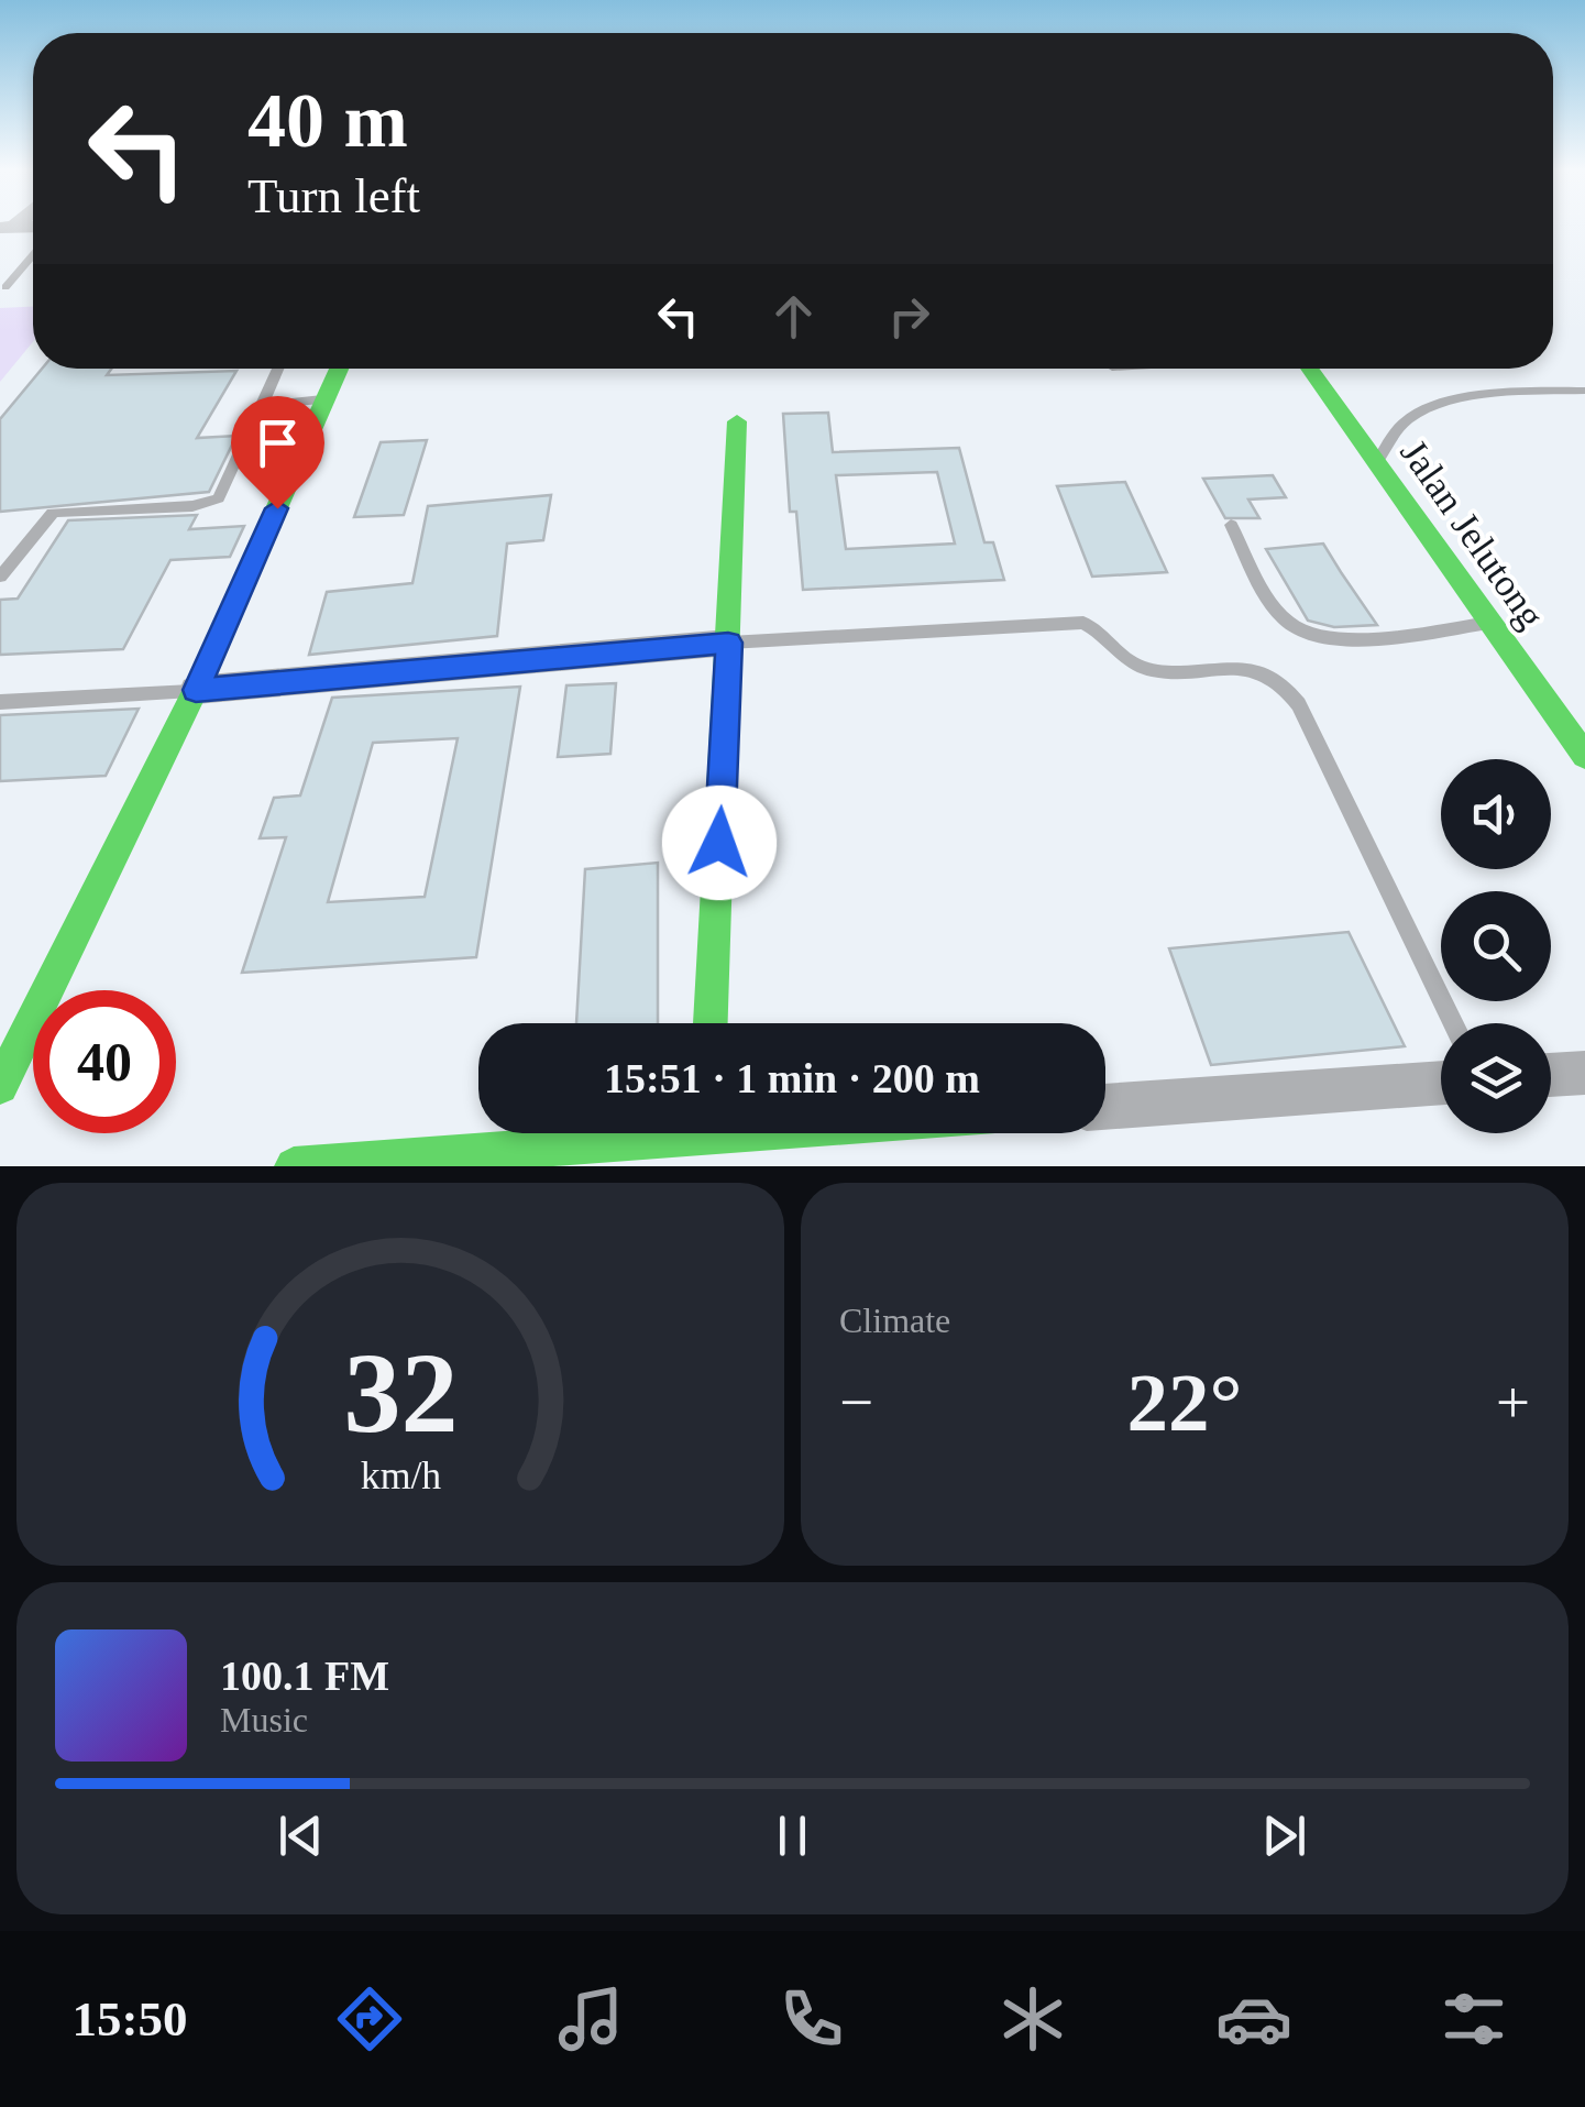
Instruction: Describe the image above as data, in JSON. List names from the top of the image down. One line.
{"streets":{"street":["Jalan Jelutong"]},"page":{"turn":["40 m","Turn left"],"limit":"40","trip":"15:51 · 1 min · 200 m","tile":"Climate","heat":["−","22°","+"],"song":["100.1 FM","Music"],"tabs":"15:50","gauge":["32","km/h"]}}
